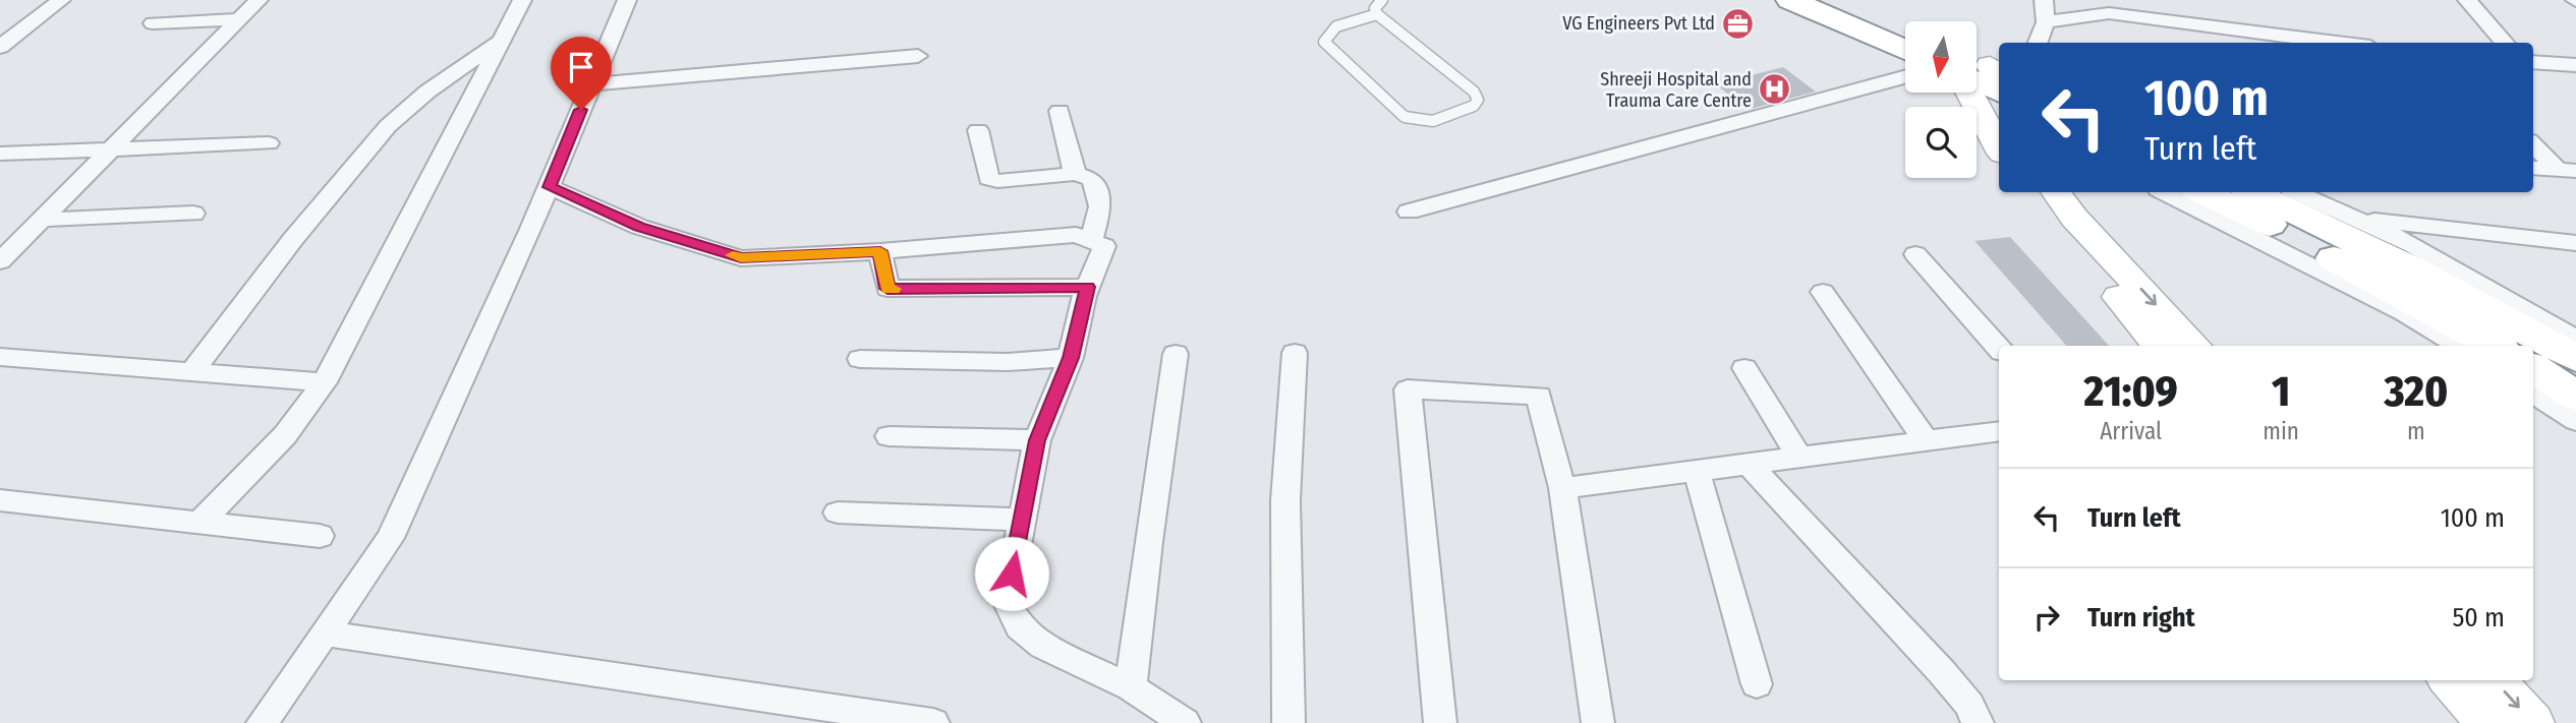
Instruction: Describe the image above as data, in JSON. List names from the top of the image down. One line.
{"places":{"office":["VG Engineers Pvt Ltd"],"hospital":["Shreeji Hospital and Trauma Care Centre"]},"north":"bottom","page":{"turn":["100 m","Turn left"],"eta":["21:09","Arrival","1","min","320","m"],"list":[{"name":"Turn left","value":"100 m"},{"name":"Turn right","value":"50 m"}]}}
